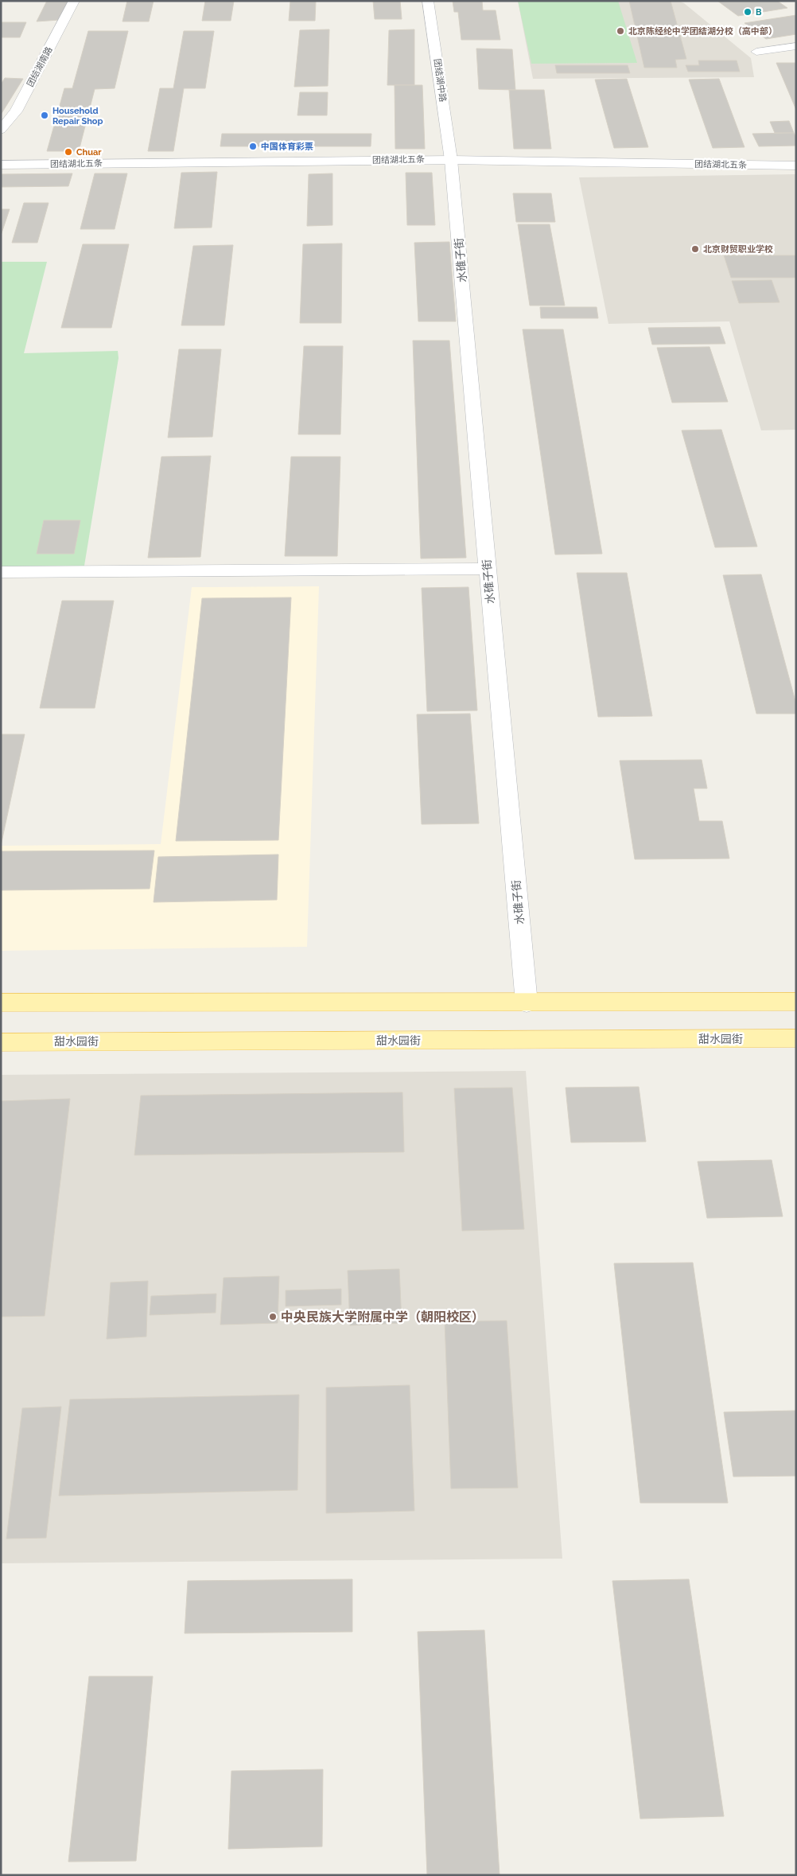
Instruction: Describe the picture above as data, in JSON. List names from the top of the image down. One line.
{"streets":{"main road":["甜水园街"],"street":["团结湖南路","团结湖中路","团结湖北五条","水碓子街"]},"crossings":[["团结湖中路","团结湖北五条"],["团结湖中路","水碓子街"],["团结湖北五条","水碓子街"]],"places":["B","北京陈经纶中学团结湖分校（高中部）","Household Repair Shop","中国体育彩票","Chuar","北京财贸职业学校","中央民族大学附属中学（朝阳校区）"]}
